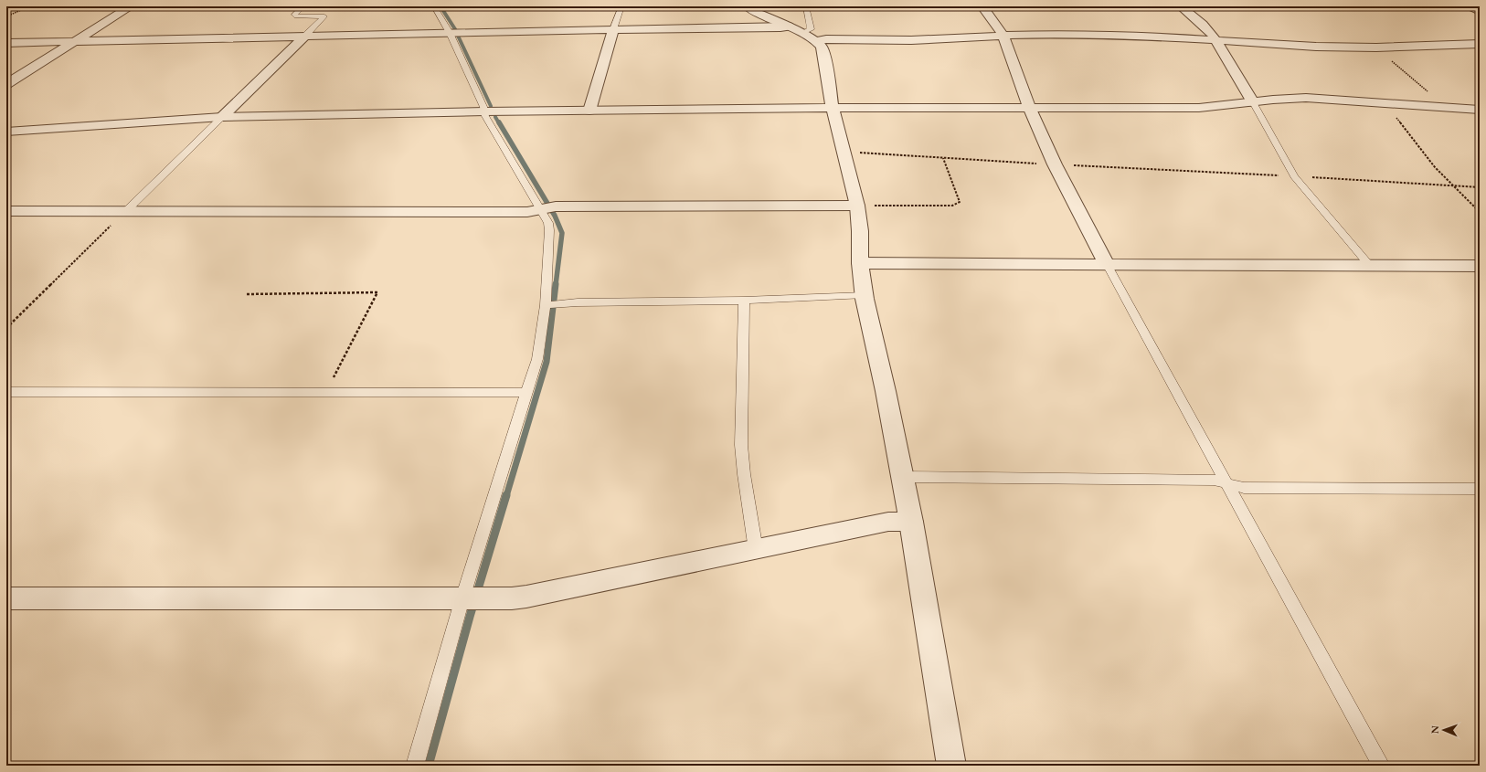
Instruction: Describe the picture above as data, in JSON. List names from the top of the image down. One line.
{"north":"left"}
